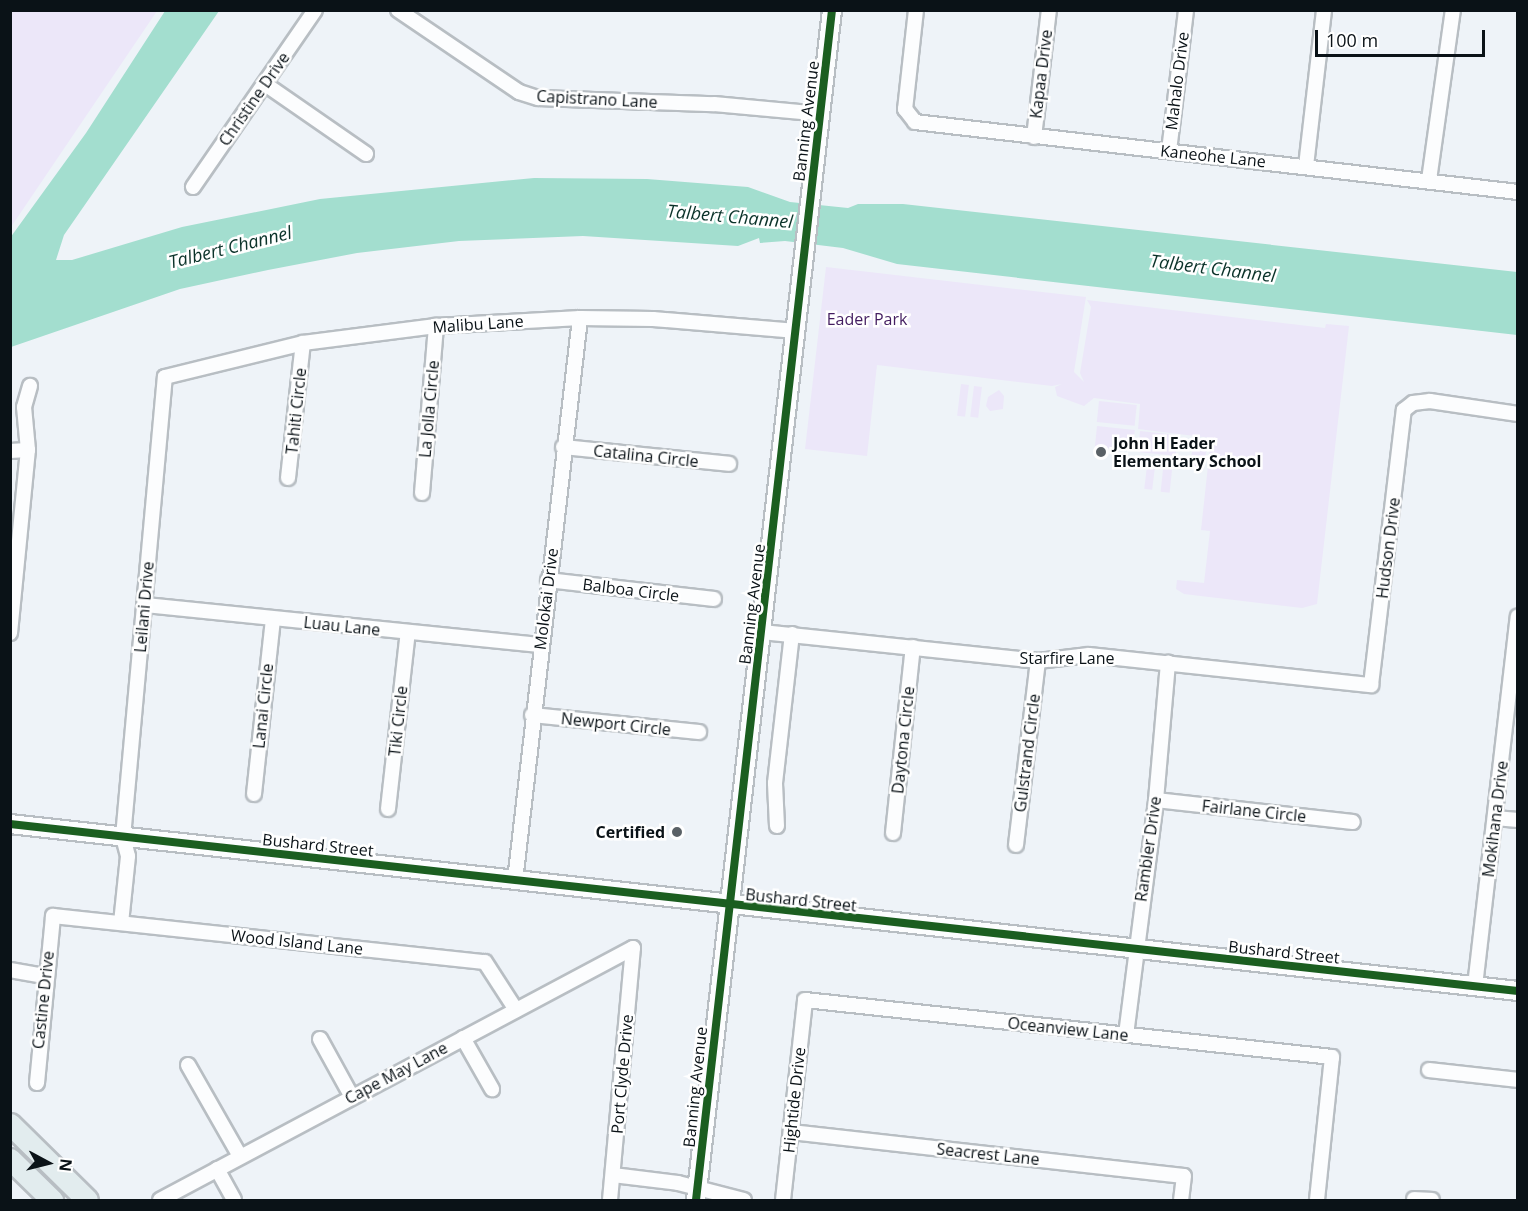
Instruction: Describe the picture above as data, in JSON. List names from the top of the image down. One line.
{"streets":{"street":["Kapaa Drive","Mahalo Drive","Christine Drive","Capistrano Lane","Banning Avenue","Kaneohe Lane","Malibu Lane","La Jolla Circle","Tahiti Circle","Catalina Circle","Hudson Drive","Balboa Circle","Molokai Drive","Leilani Drive","Luau Lane","Starfire Lane","Lanai Circle","Tiki Circle","Newport Circle","Daytona Circle","Gulstrand Circle","Fairlane Circle","Mokihana Drive","Bushard Street","Rambler Drive","Wood Island Lane","Castine Drive","Oceanview Lane","Cape May Lane","Port Clyde Drive","Hightide Drive","Seacrest Lane"]},"crossings":[["Kapaa Drive","Kaneohe Lane"],["Mahalo Drive","Kaneohe Lane"],["Capistrano Lane","Banning Avenue"],["Banning Avenue","Malibu Lane"],["Banning Avenue","Starfire Lane"],["Banning Avenue","Bushard Street"],["Malibu Lane","La Jolla Circle"],["Malibu Lane","Tahiti Circle"],["Malibu Lane","Molokai Drive"],["Malibu Lane","Leilani Drive"],["Catalina Circle","Molokai Drive"],["Hudson Drive","Starfire Lane"],["Balboa Circle","Molokai Drive"],["Molokai Drive","Luau Lane"],["Molokai Drive","Newport Circle"],["Molokai Drive","Bushard Street"],["Leilani Drive","Luau Lane"],["Leilani Drive","Bushard Street"],["Leilani Drive","Wood Island Lane"],["Luau Lane","Lanai Circle"],["Luau Lane","Tiki Circle"],["Starfire Lane","Daytona Circle"],["Starfire Lane","Gulstrand Circle"],["Starfire Lane","Rambler Drive"],["Fairlane Circle","Rambler Drive"],["Mokihana Drive","Bushard Street"],["Bushard Street","Rambler Drive"],["Rambler Drive","Oceanview Lane"],["Wood Island Lane","Castine Drive"],["Wood Island Lane","Cape May Lane"],["Oceanview Lane","Hightide Drive"],["Cape May Lane","Port Clyde Drive"],["Hightide Drive","Seacrest Lane"]],"water":["Talbert Channel"],"parks":["Eader Park"],"places":["John H Eader Elementary School","Certified"],"scale_bar":"100 m","north":"right"}
